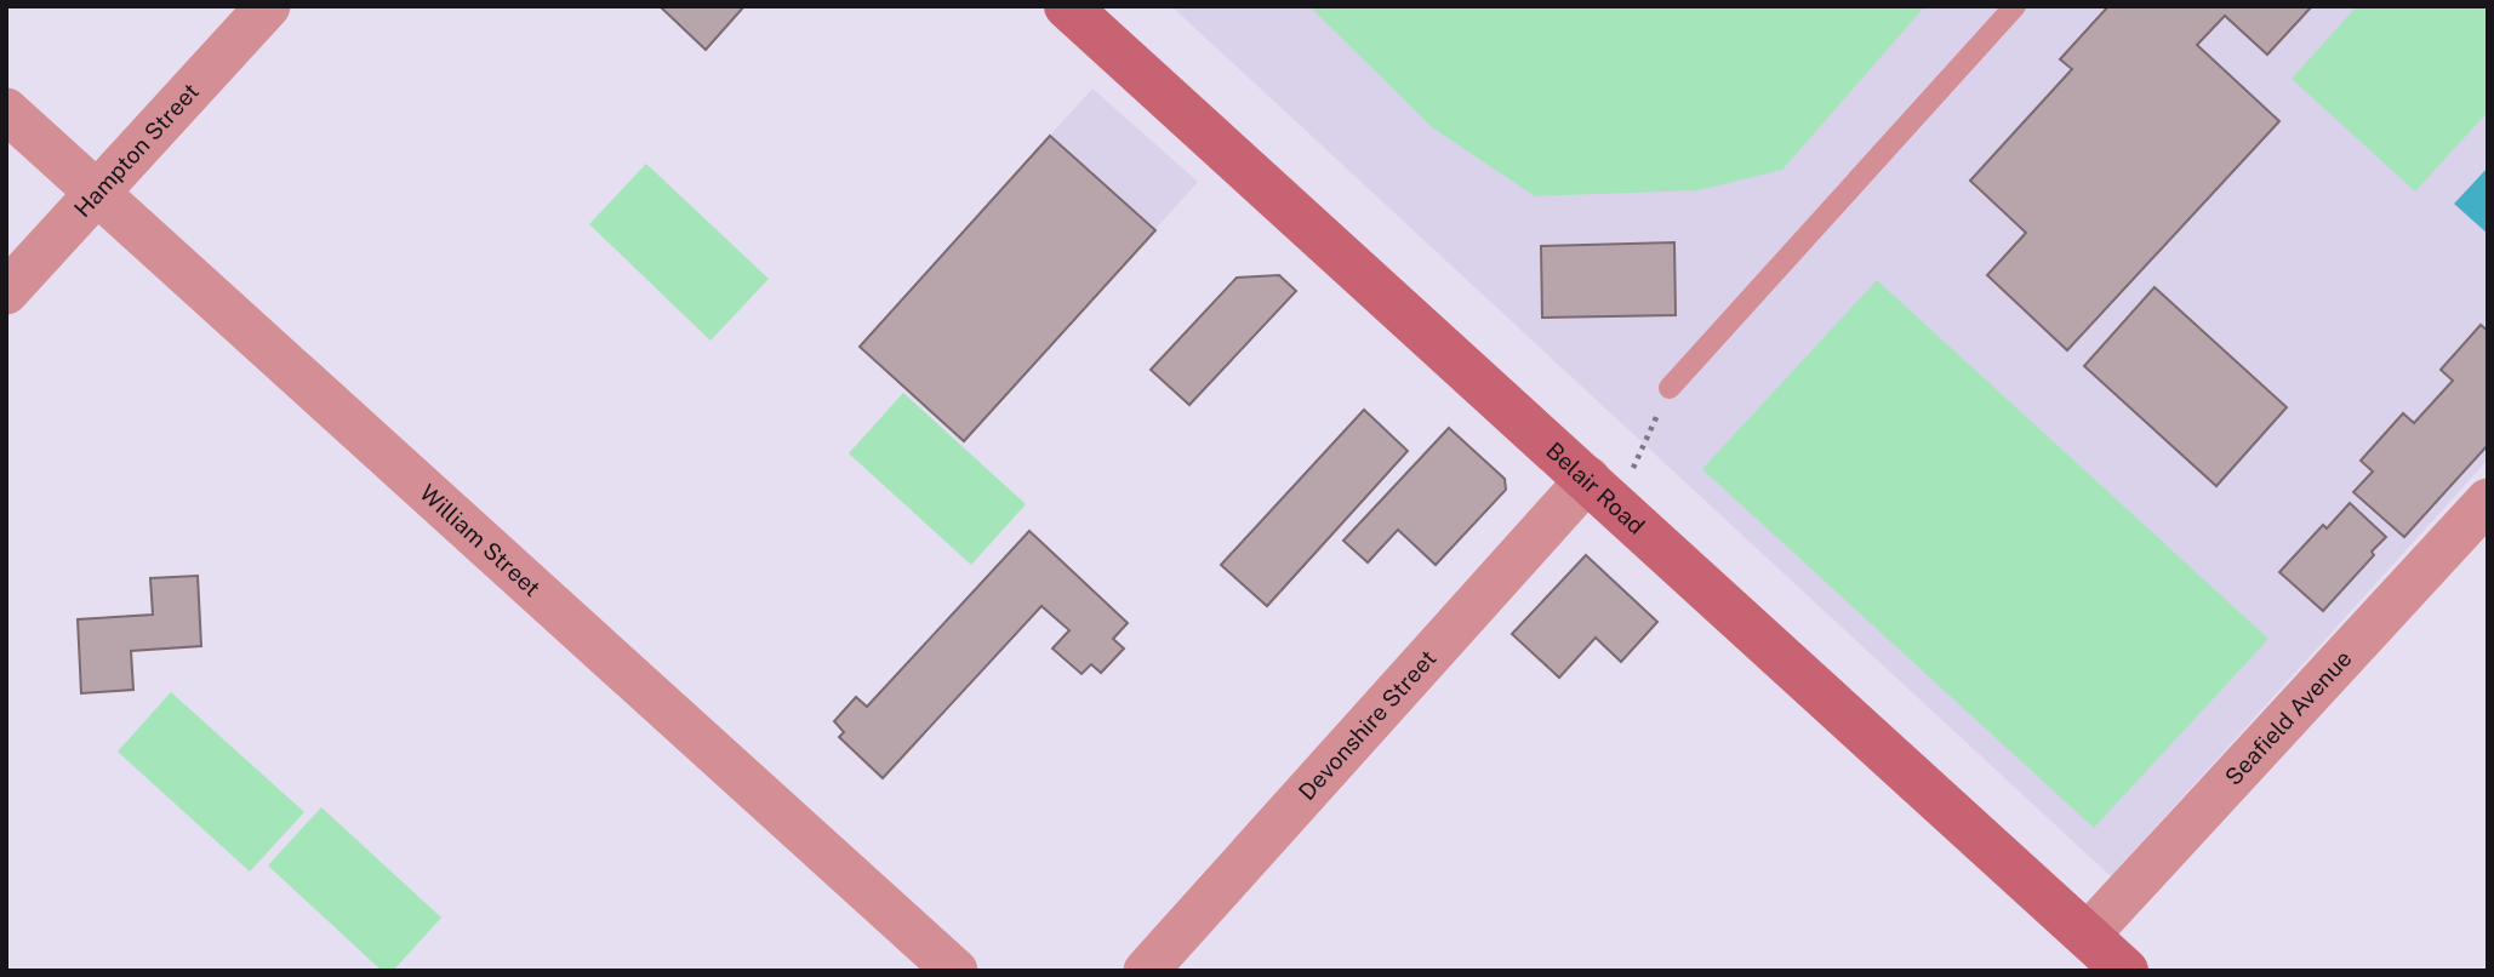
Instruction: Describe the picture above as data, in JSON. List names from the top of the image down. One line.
{"streets":{"main road":["Belair Road"],"street":["Hampton Street","William Street","Seafield Avenue","Devonshire Street"]},"crossings":[["Hampton Street","William Street"],["Belair Road","Seafield Avenue"],["Belair Road","Devonshire Street"]]}
